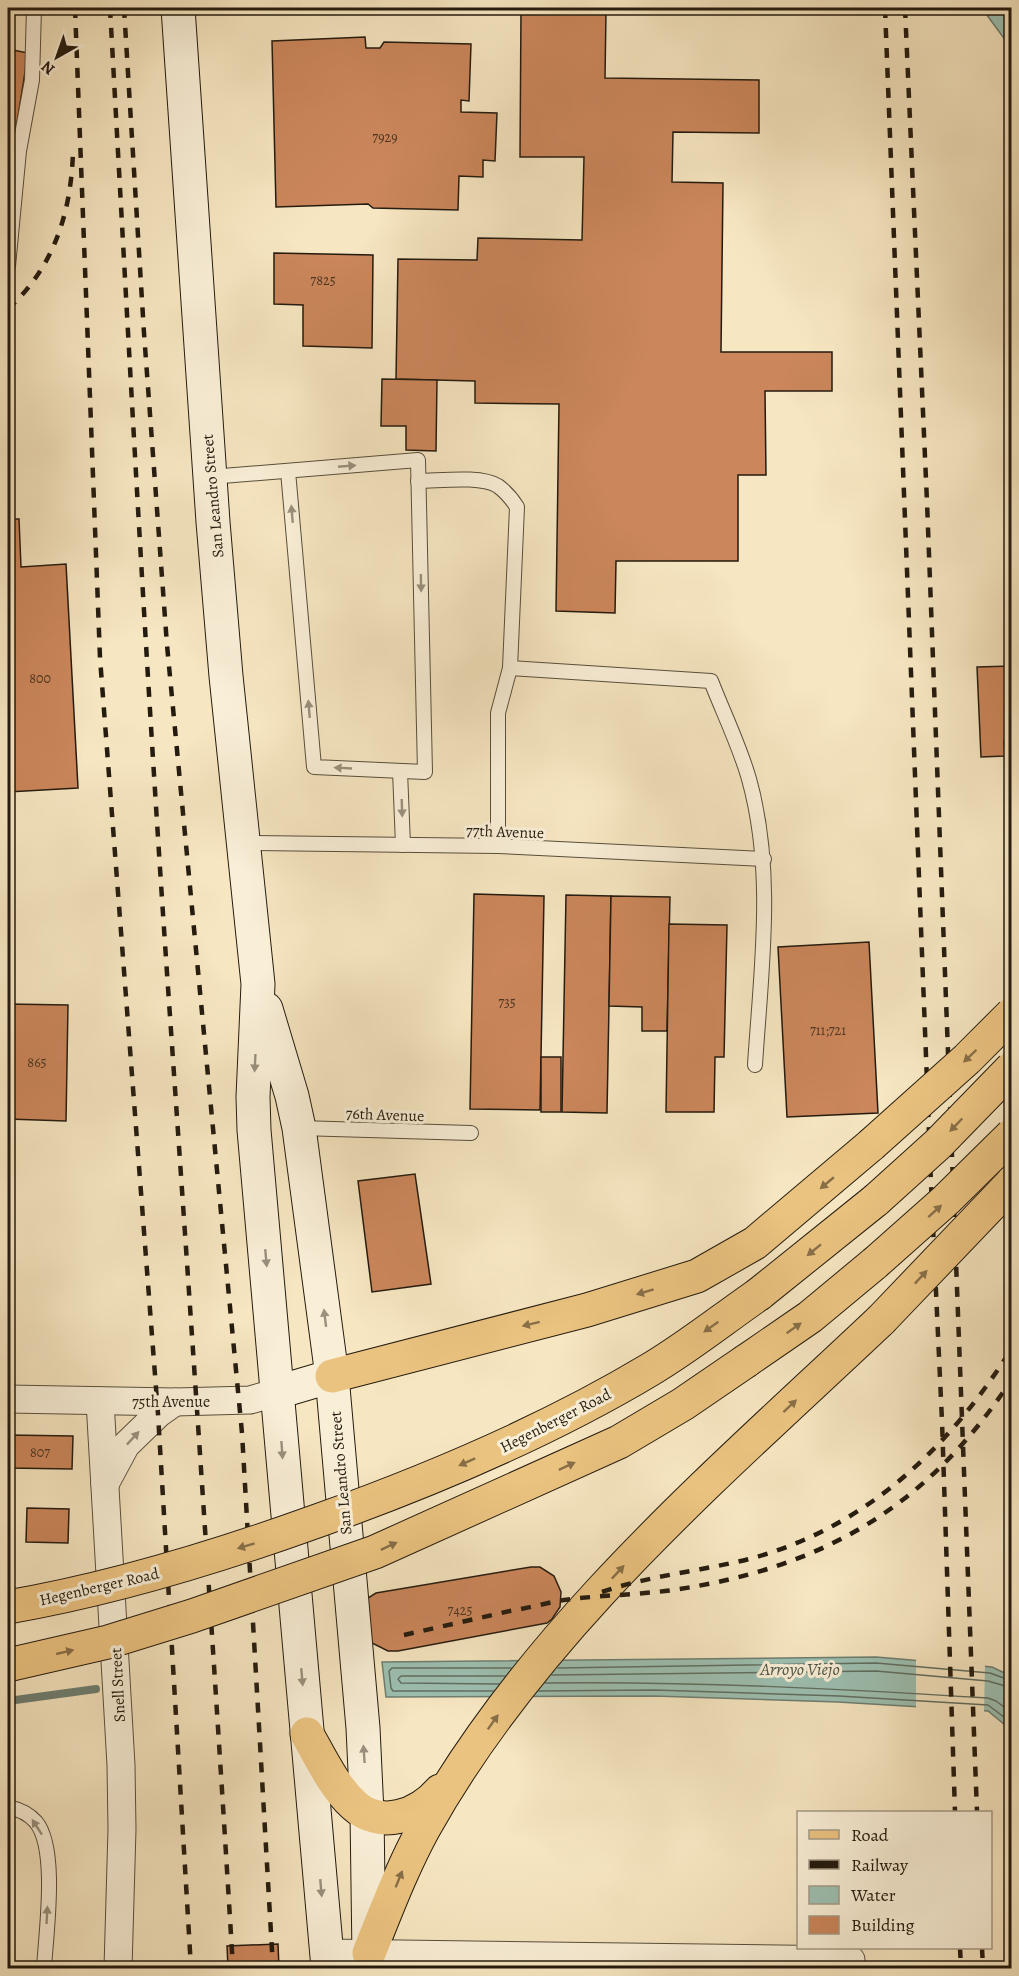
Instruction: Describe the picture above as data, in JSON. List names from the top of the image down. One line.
{"streets":{"main road":["San Leandro Street","75th Avenue","Hegenberger Road"],"street":["Snell Street"],"lane":["77th Avenue","76th Avenue"]},"crossings":[["San Leandro Street","77th Avenue"],["San Leandro Street","76th Avenue"],["San Leandro Street","75th Avenue"],["75th Avenue","Snell Street"]],"water":["Arroyo Viejo"],"house_numbers":["7929","7825","800","735","711;721","865","807","7425"],"legend":["Road","Railway","Water","Building"],"north":"bottom left"}
